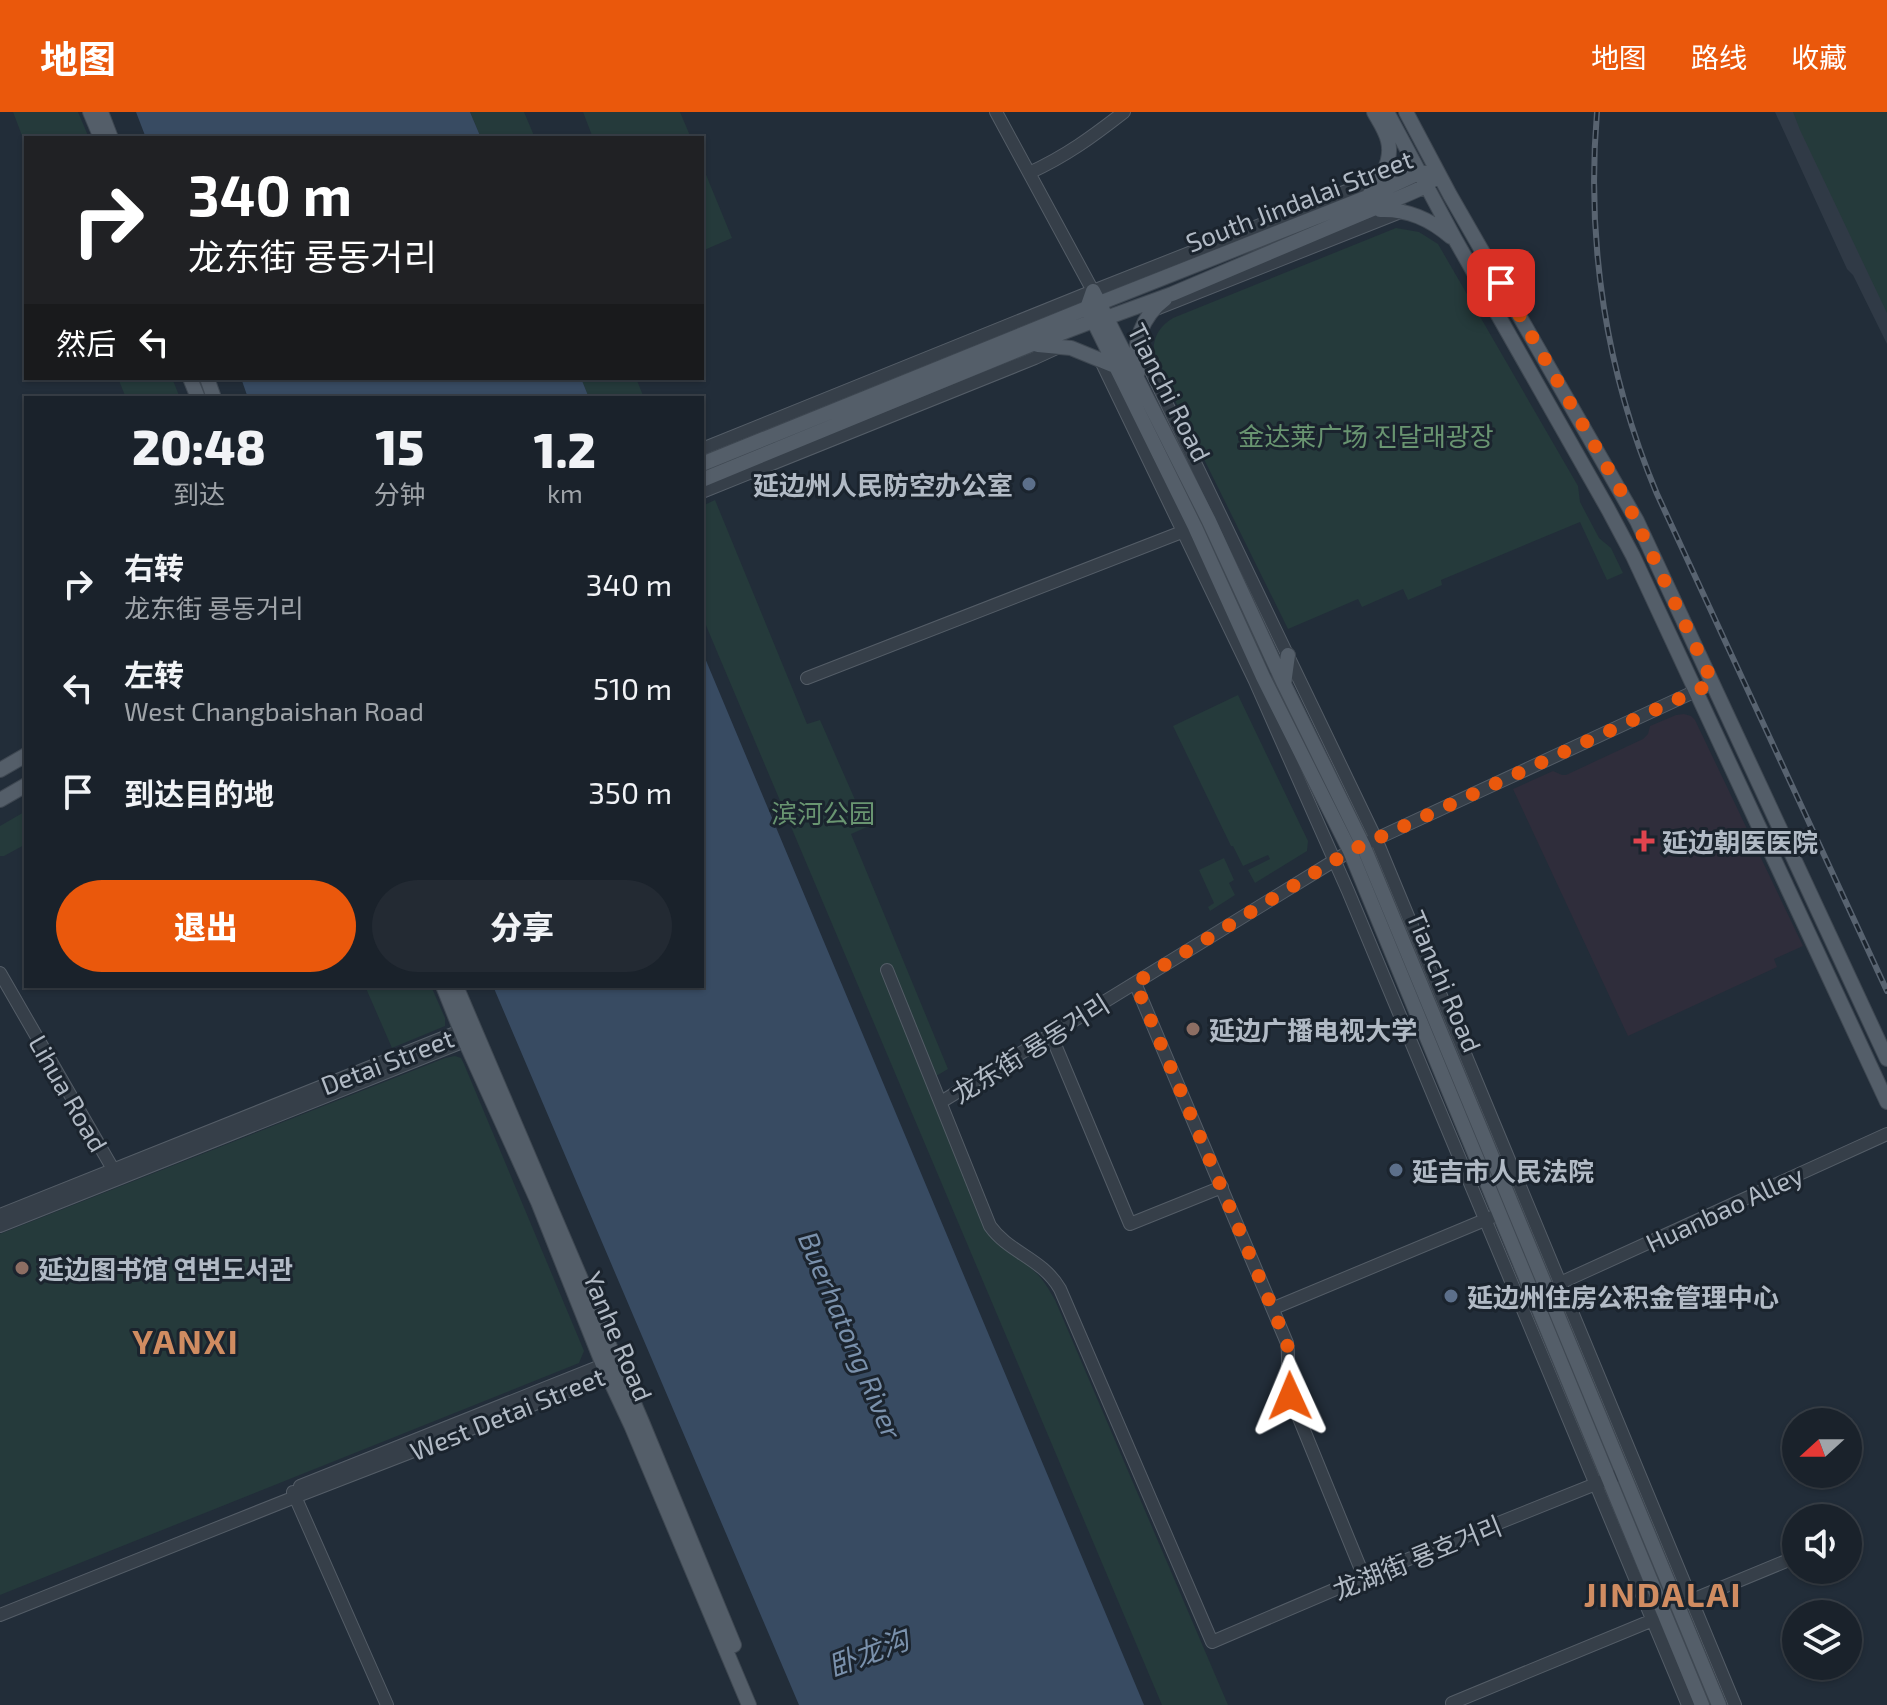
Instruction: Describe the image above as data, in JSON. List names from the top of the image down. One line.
{"streets":{"main road":["South Jindalai Street","Tianchi Road","Yanhe Road"],"street":["龙东街 룡동거리","Detai Street","Lihua Road","Huanbao Alley","West Detai Street","龙湖街 룡호거리"]},"crossings":[["South Jindalai Street","Tianchi Road"],["Tianchi Road","龙东街 룡동거리"],["Tianchi Road","Huanbao Alley"],["Tianchi Road","龙湖街 룡호거리"],["龙东街 룡동거리","龙湖街 룡호거리"],["Detai Street","Lihua Road"],["Detai Street","Yanhe Road"],["Yanhe Road","West Detai Street"]],"districts":["YANXI","JINDALAI"],"water":["Buerhatong River","卧龙沟"],"parks":["金达莱广场 진달래광장","滨河公园"],"places":{"other":["延边州人民防空办公室","延边广播电视大学","延吉市人民法院","延边图书馆 연변도서관","延边州住房公积金管理中心"],"health":["延边朝医医院"]},"north":"left","page":{"header":"地图","nav":["地图","路线","收藏"],"turn":["340 m","龙东街 룡동거리"],"then":"然后","eta":["20:48","到达","15","分钟","1.2","km"],"list":[{"name":"右转","note":"龙东街 룡동거리","value":"340 m"},{"name":"左转","note":"West Changbaishan Road","value":"510 m"},{"name":"到达目的地","value":"350 m"}],"buttons":["退出","分享"]}}
